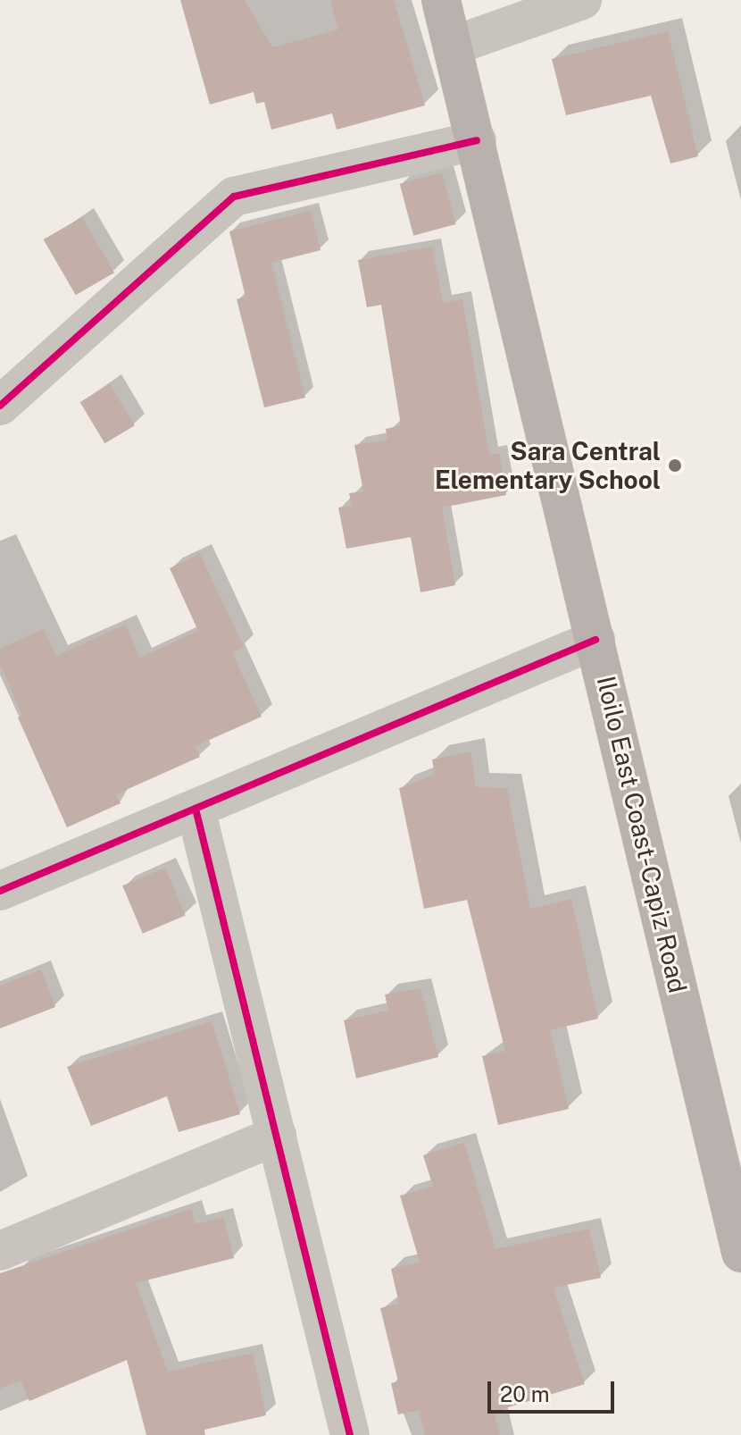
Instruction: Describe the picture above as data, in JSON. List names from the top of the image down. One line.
{"streets":{"main road":["Iloilo East Coast-Capiz Road"]},"places":["Sara Central Elementary School"],"scale_bar":"20 m"}
